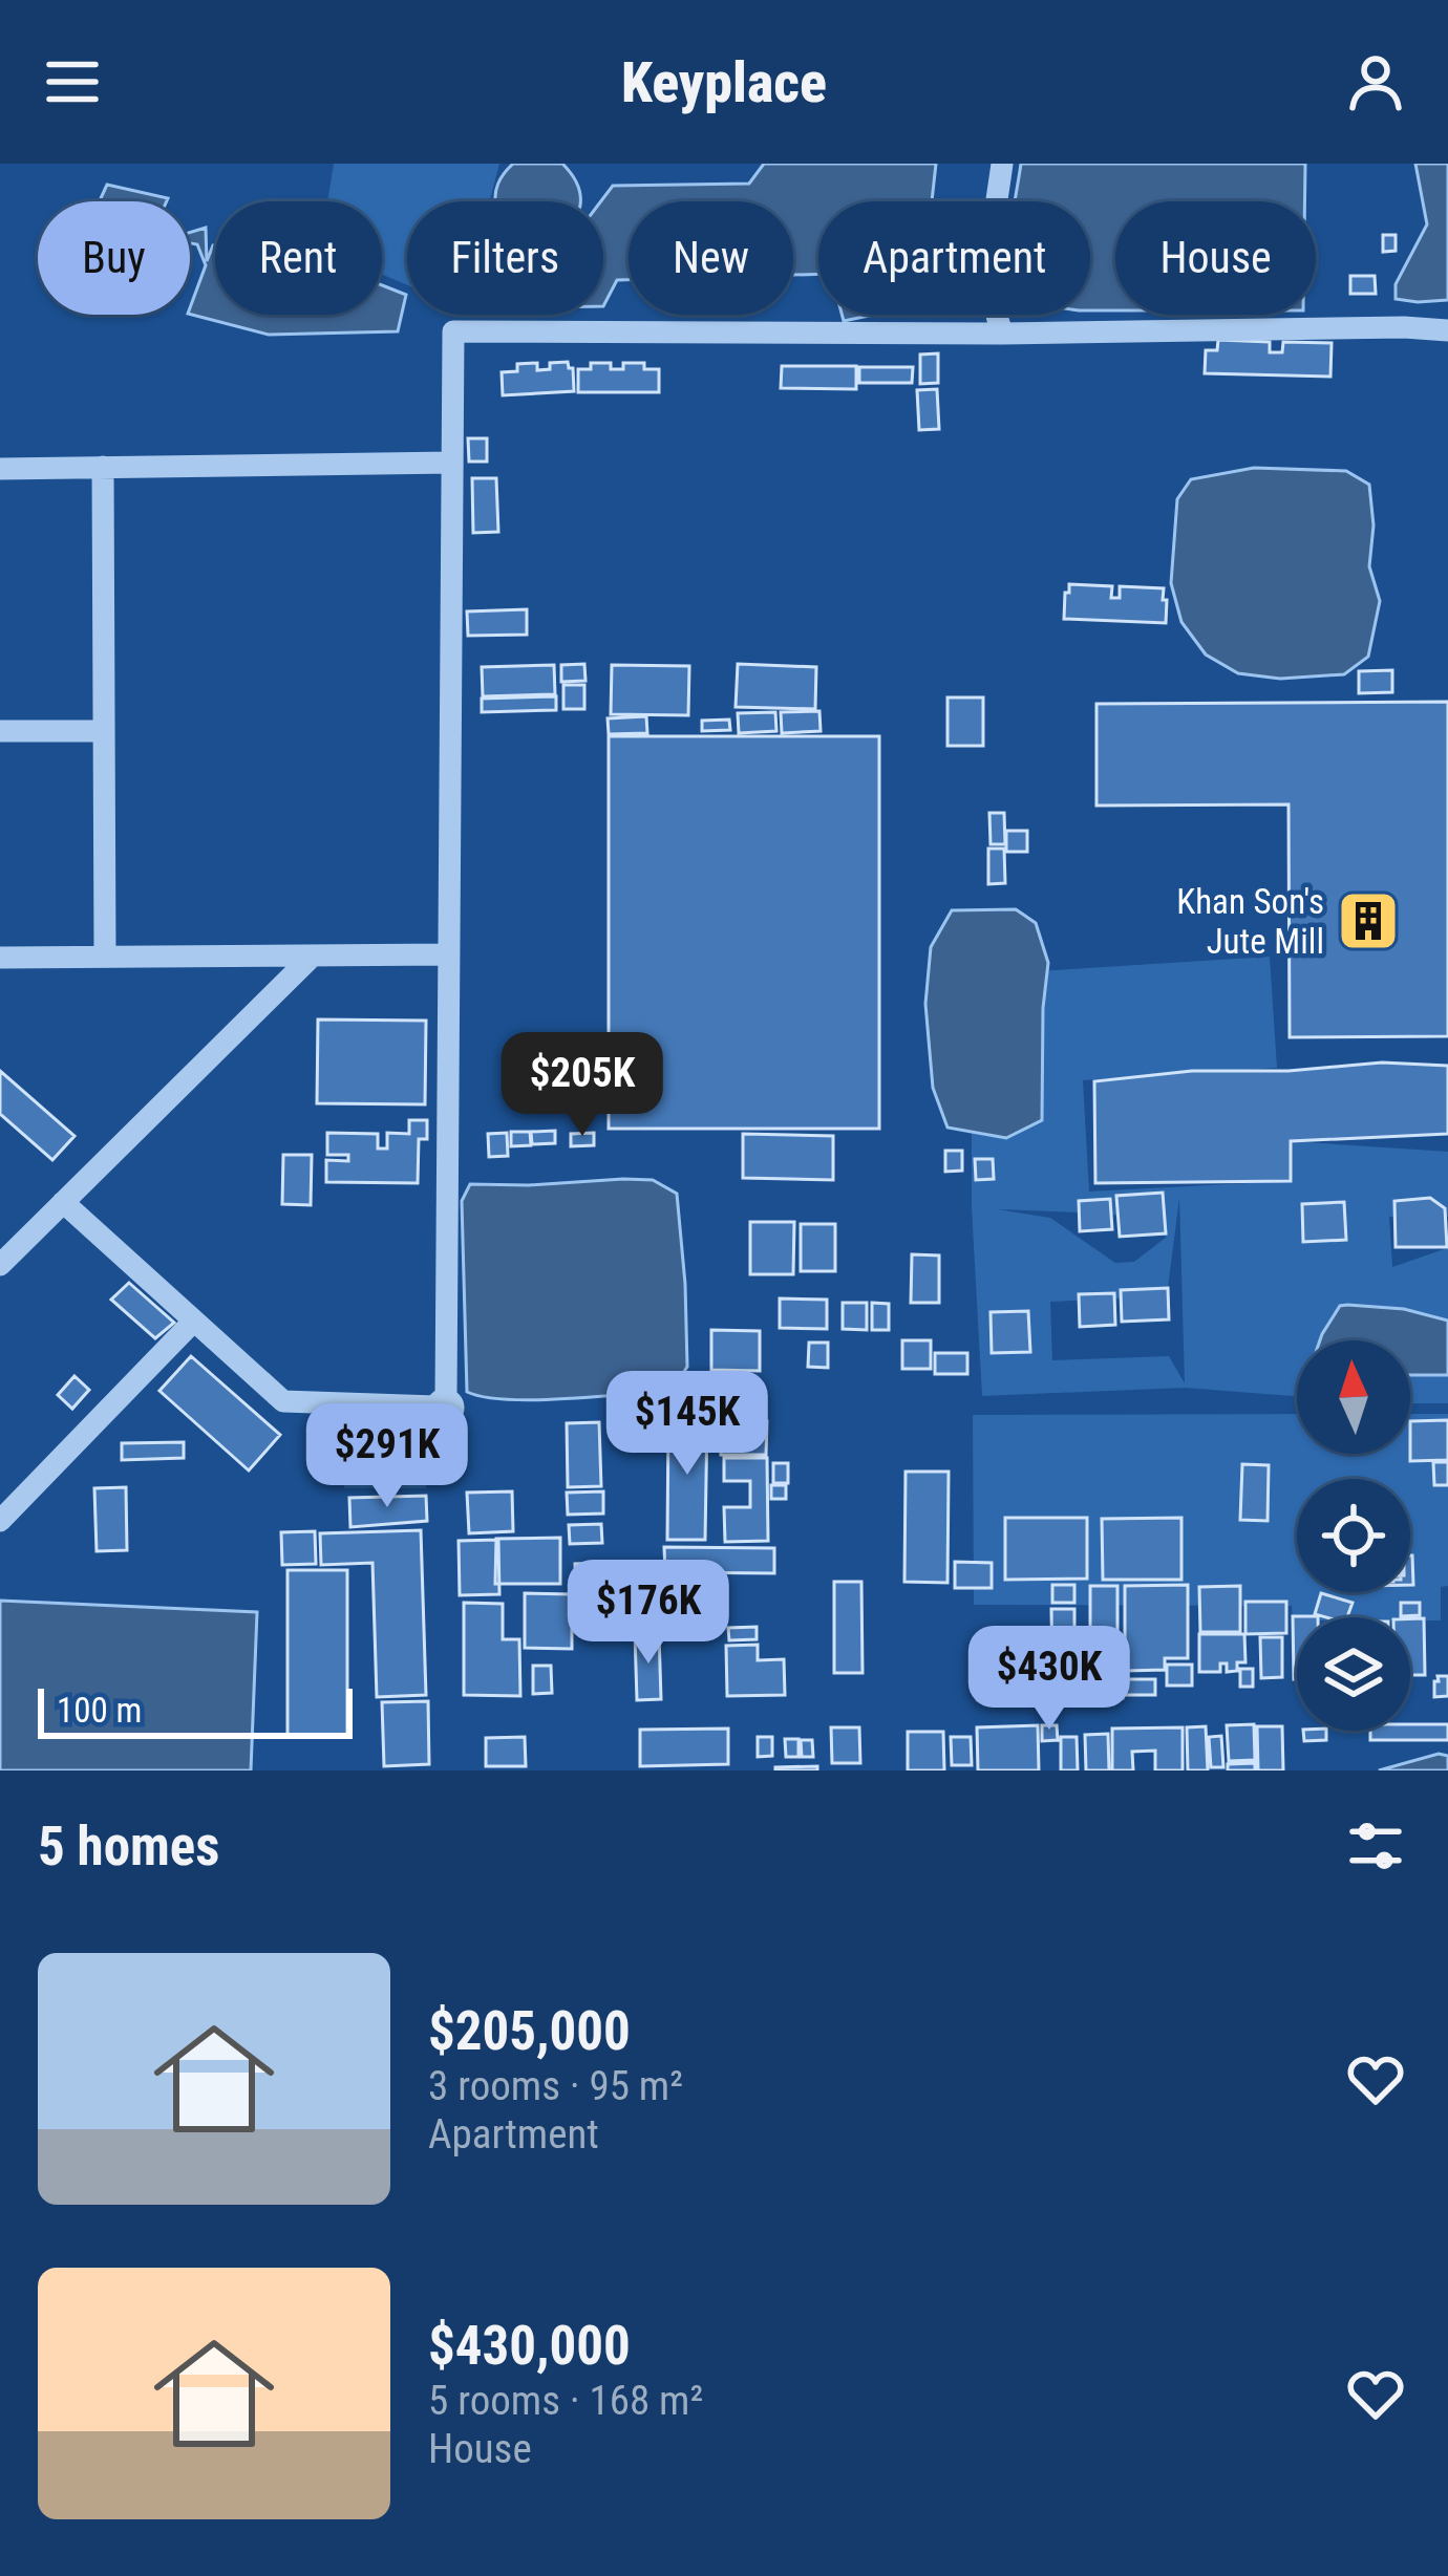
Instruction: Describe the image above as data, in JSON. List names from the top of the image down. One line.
{"places":{"building":["Khan Son's Jute Mill"]},"scale_bar":"100 m","north":"top","page":{"header":"Keyplace","chip":["Buy","Rent","Filters","New","Apartment","House"],"price":["$205K","$145K","$291K","$176K","$430K"],"scale":"100 m","heading":"5 homes","list":[{"name":"$205,000","note":"3 rooms · 95 m² · Apartment"},{"name":"$430,000","note":"5 rooms · 168 m² · House"}]}}
